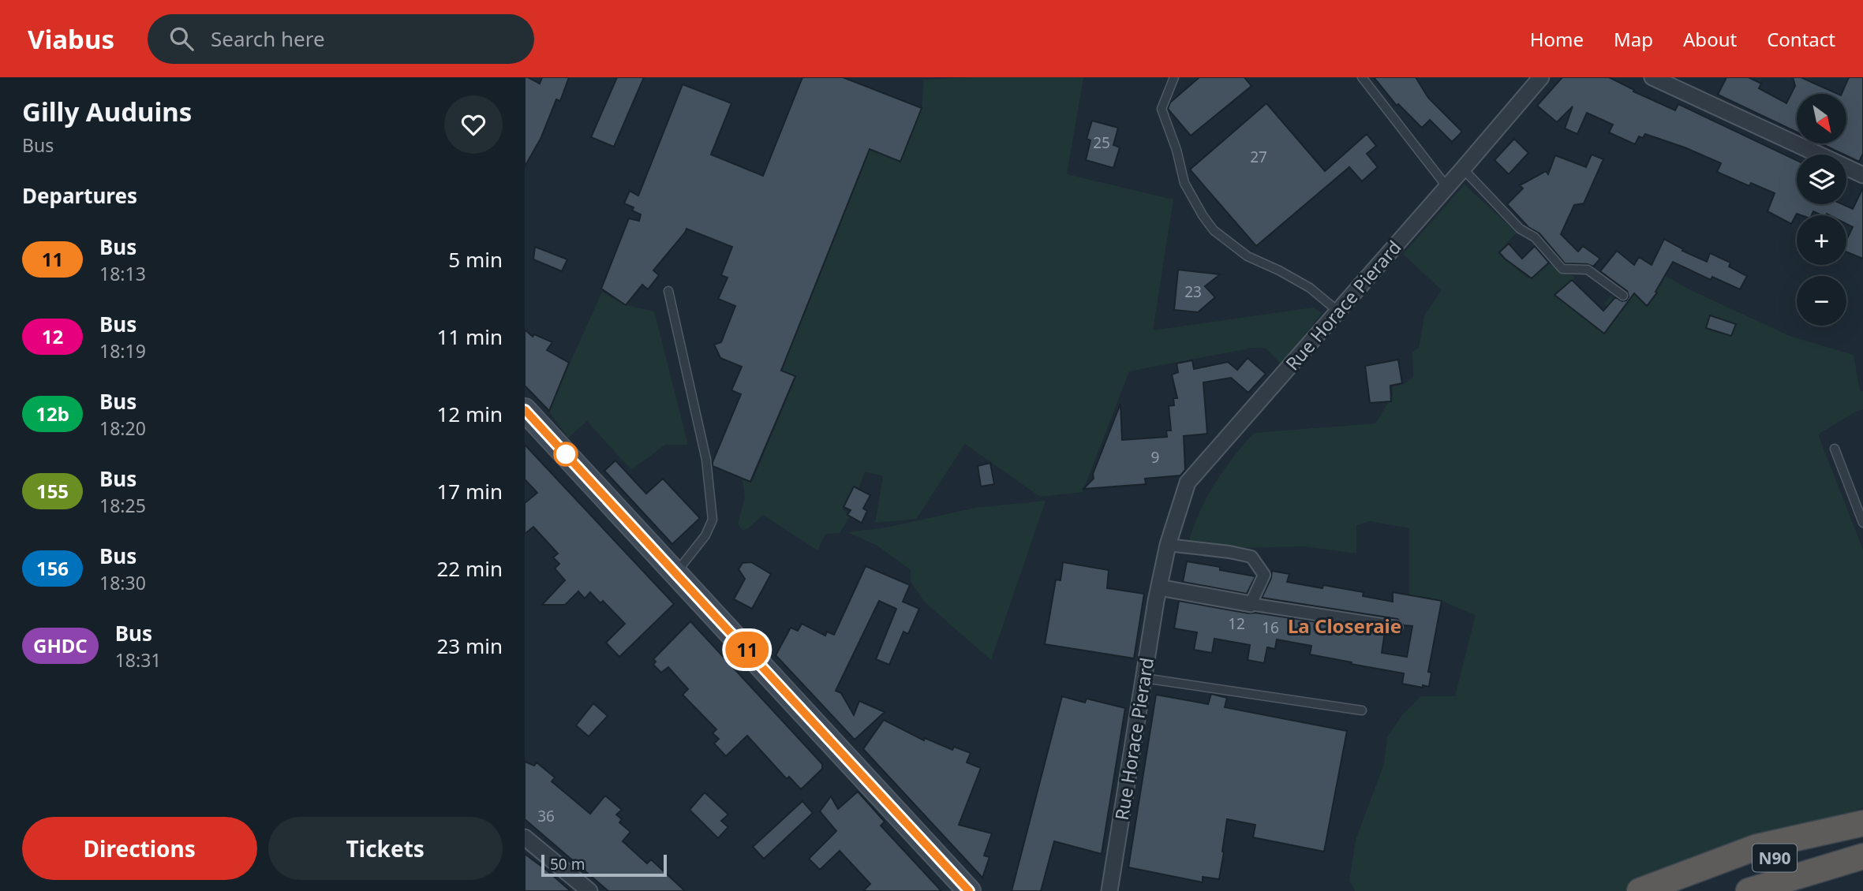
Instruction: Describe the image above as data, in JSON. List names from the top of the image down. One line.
{"streets":{"highway":["N90"],"street":["Rue Horace Pierard"]},"districts":["La Closeraie"],"lines":["bus line 11"],"house_numbers":["25","27","23","9","12","16","36"],"scale_bar":"50 m","north":"bottom right","page":{"header":"Viabus","search":"Search here","nav":["Home","Map","About","Contact"],"heading":[["Gilly Auduins","Bus"],"Departures"],"on_map":"11","map_buttons":["+","−"],"list":[{"mark":"11","name":"Bus","note":"18:13","value":"5 min"},{"mark":"12","name":"Bus","note":"18:19","value":"11 min"},{"mark":"12b","name":"Bus","note":"18:20","value":"12 min"},{"mark":"155","name":"Bus","note":"18:25","value":"17 min"},{"mark":"156","name":"Bus","note":"18:30","value":"22 min"},{"mark":"GHDC","name":"Bus","note":"18:31","value":"23 min"}],"buttons":["Directions","Tickets"],"scale":"50 m"}}
